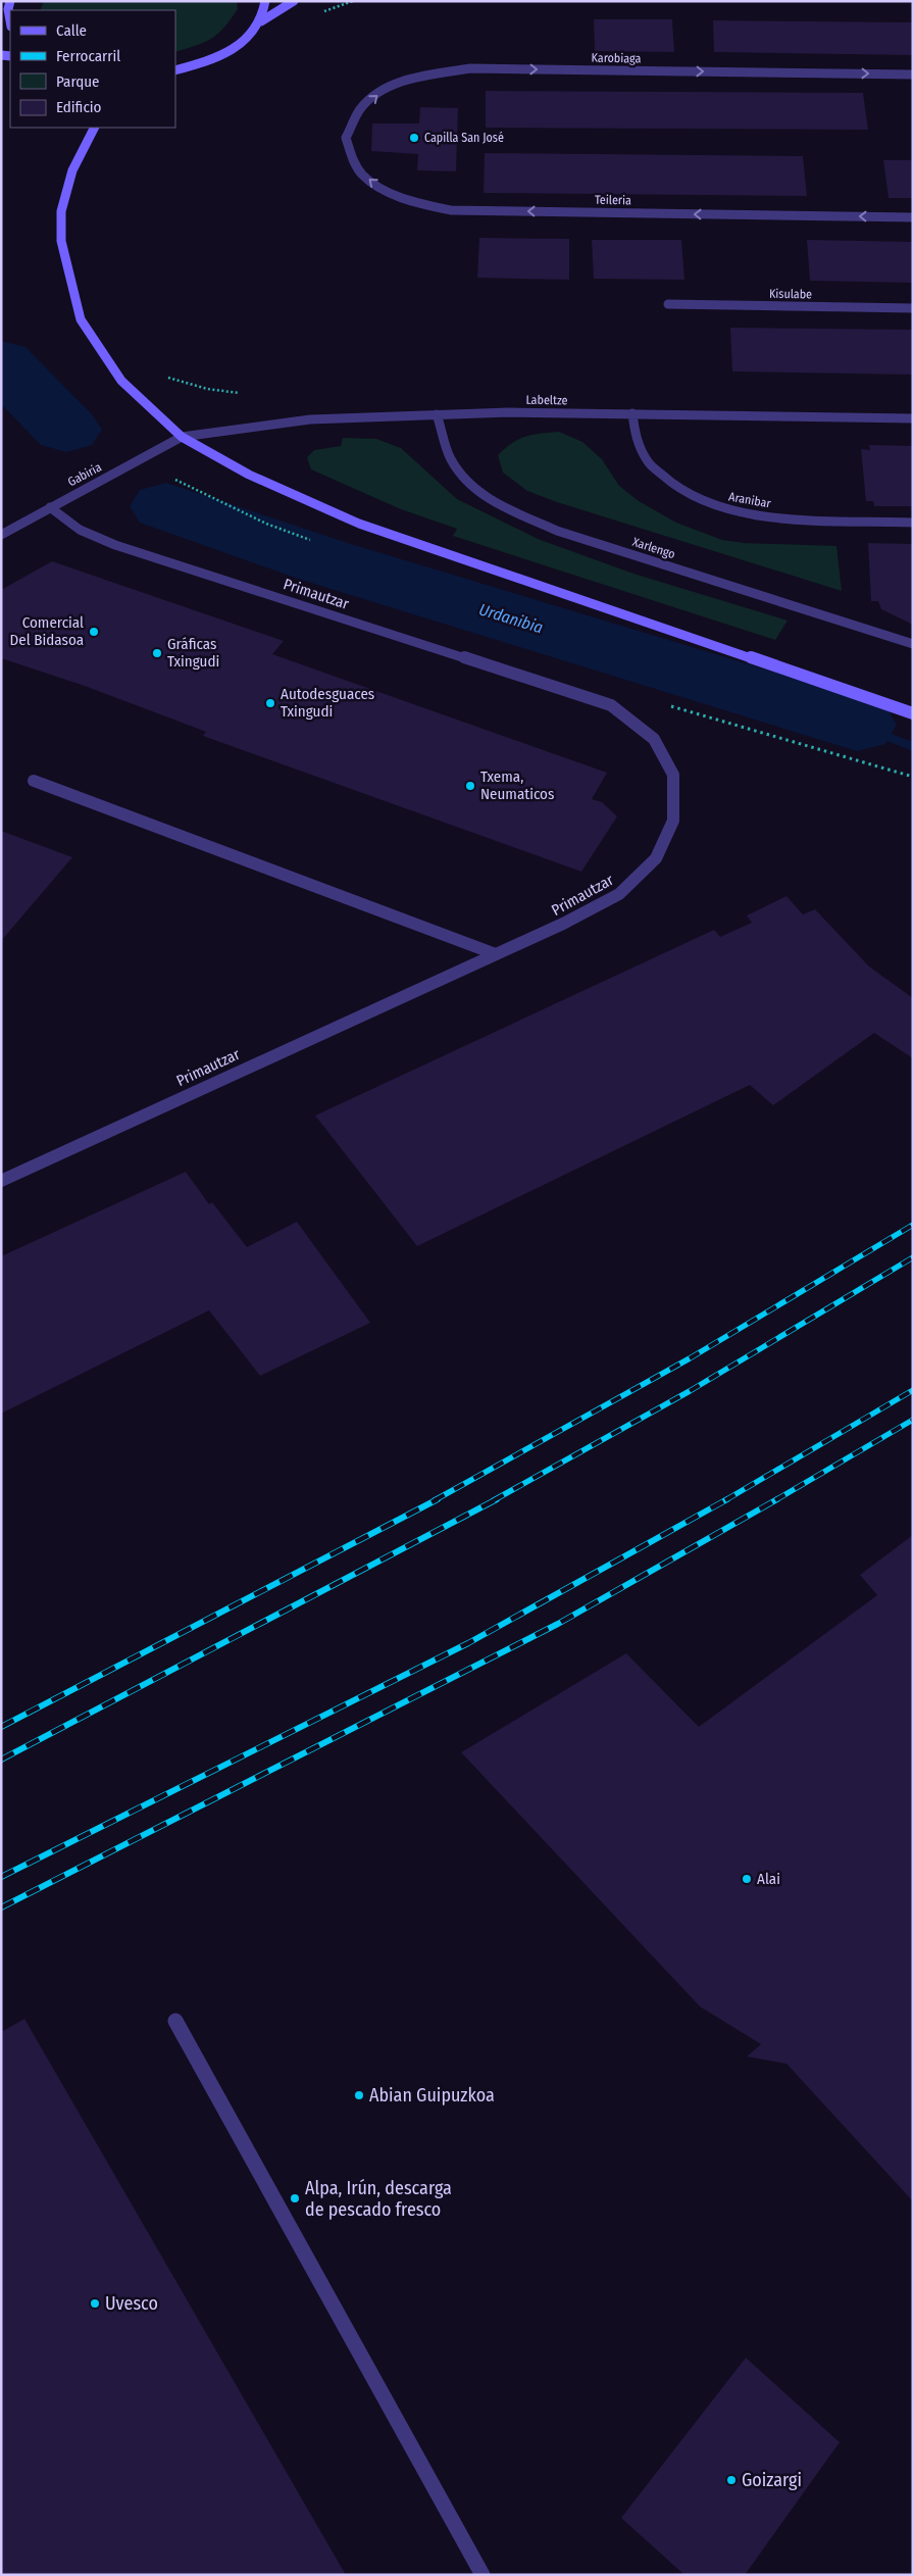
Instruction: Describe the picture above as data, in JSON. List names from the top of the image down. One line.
{"streets":{"street":["Karobiaga","Teileria","Kisulabe","Labeltze","Gabiria","Aranibar","Xarlengo","Primautzar"]},"crossings":[["Karobiaga","Teileria"],["Labeltze","Gabiria"],["Labeltze","Aranibar"],["Labeltze","Xarlengo"],["Gabiria","Primautzar"]],"one_way":["Karobiaga","Teileria"],"water":["Urdanibia"],"places":["Capilla San José","Comercial Del Bidasoa","Gráficas Txingudi","Autodesguaces Txingudi","Txema, Neumaticos","Alai","Abian Guipuzkoa","Alpa, Irún, descarga de pescado fresco","Uvesco","Goizargi"],"legend":["Calle","Ferrocarril","Parque","Edificio"]}
